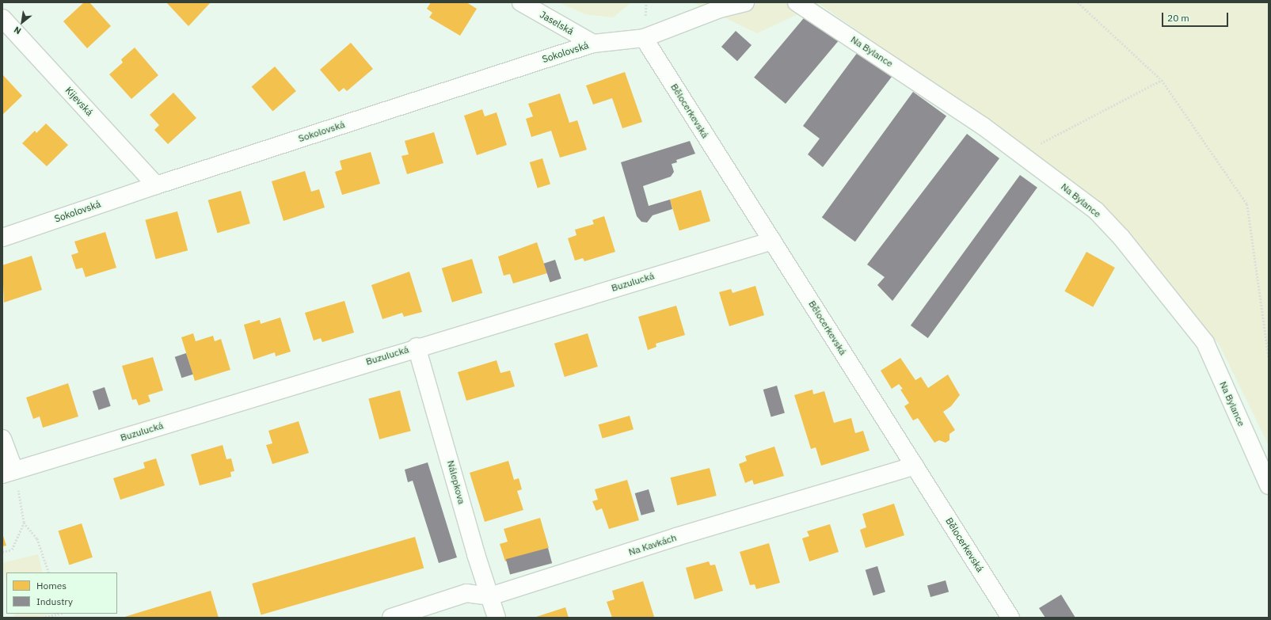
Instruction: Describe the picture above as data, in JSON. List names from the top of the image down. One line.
{"streets":{"street":["Jaselská","Na Bylance","Sokolovská","Kijevská","Bělocerkevská","Buzulucká","Nálepkova","Na Kavkách"]},"crossings":[["Jaselská","Sokolovská"],["Sokolovská","Kijevská"],["Sokolovská","Bělocerkevská"],["Bělocerkevská","Buzulucká"],["Bělocerkevská","Na Kavkách"],["Buzulucká","Nálepkova"],["Nálepkova","Na Kavkách"]],"legend":["Homes","Industry"],"scale_bar":"20 m","north":"bottom left"}
